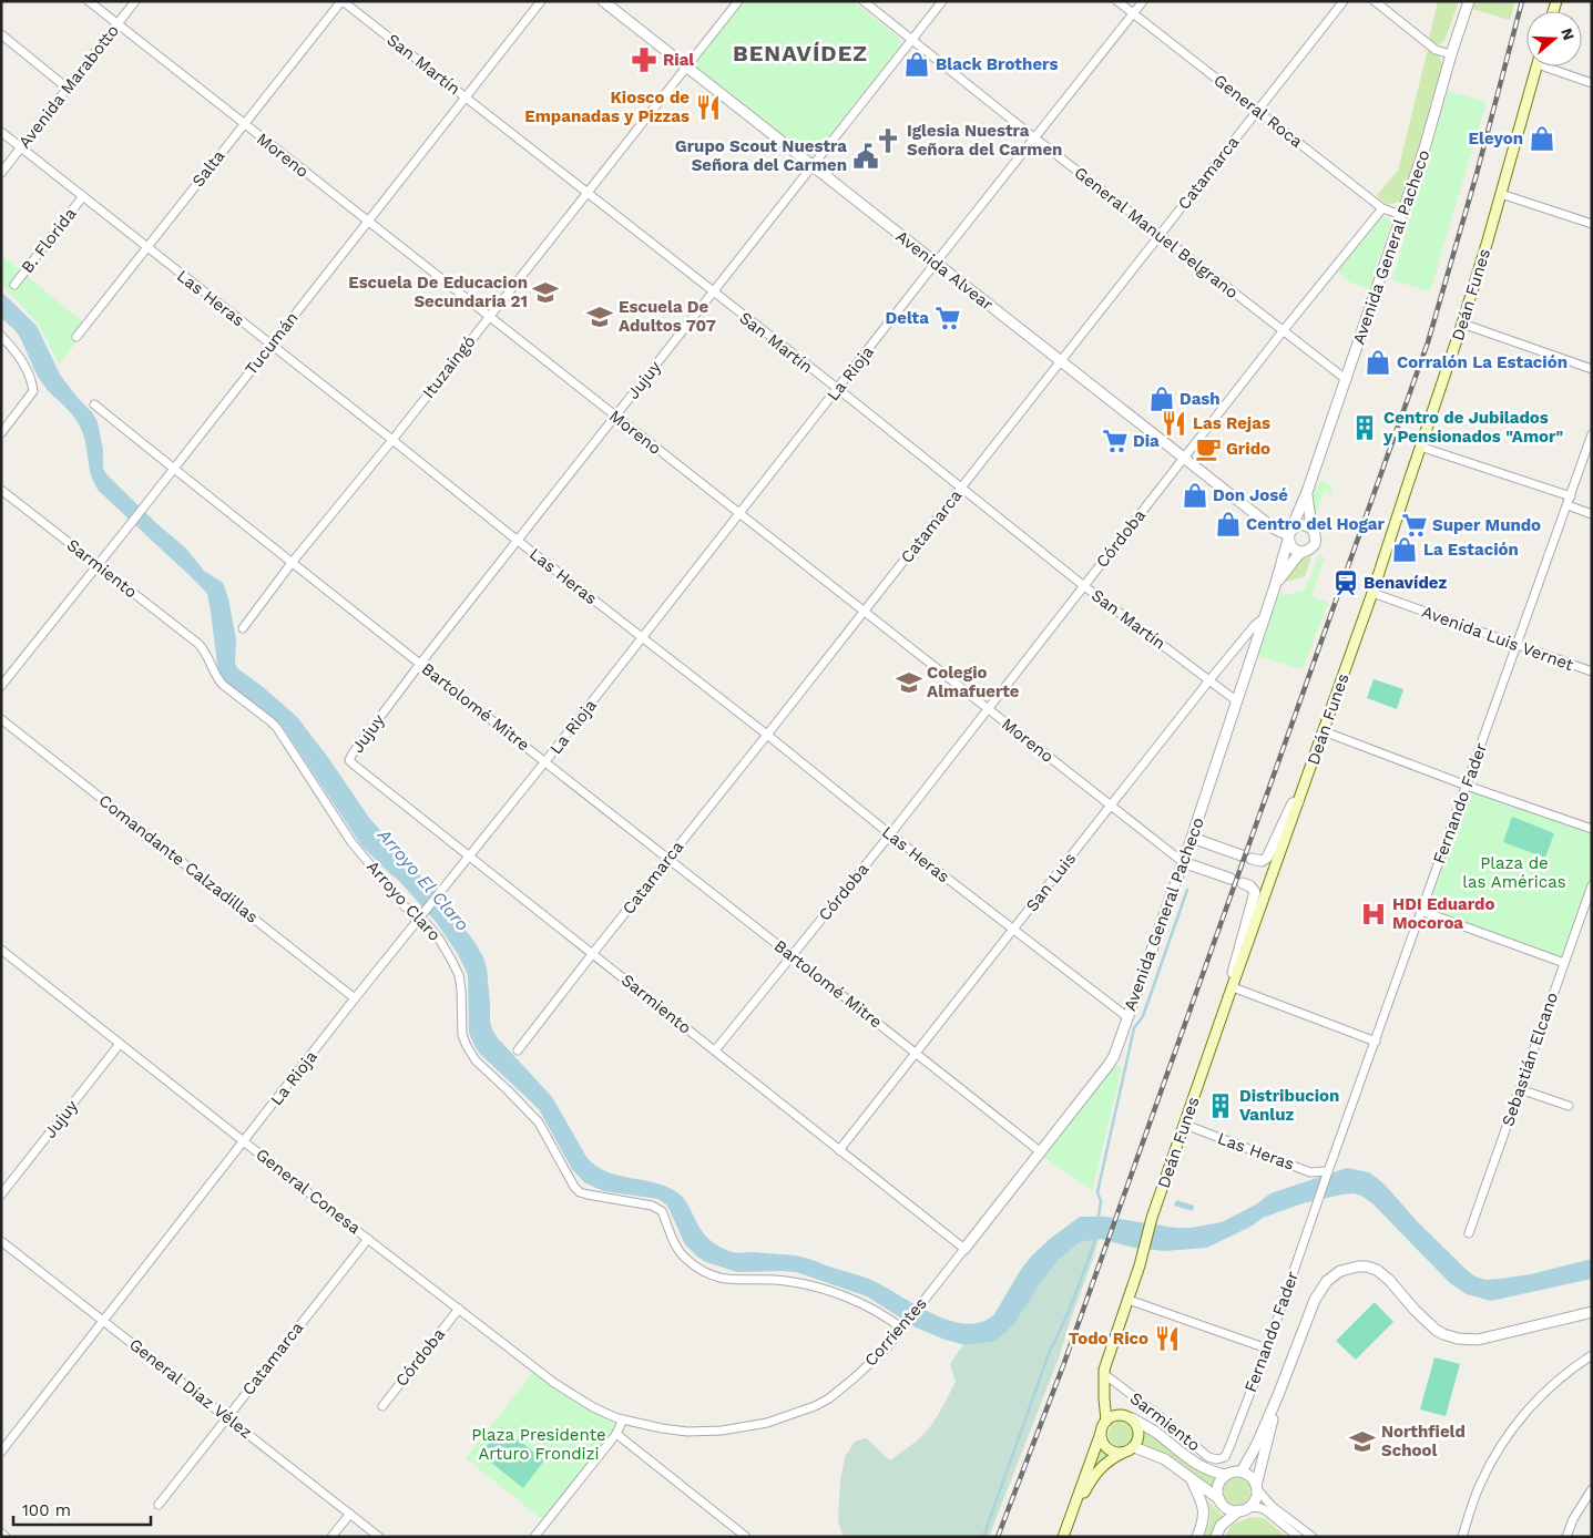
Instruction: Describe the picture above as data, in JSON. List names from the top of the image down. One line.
{"streets":{"main road":["Deán Funes"],"street":["San Martín","Avenida Marabotto","General Roca","Moreno","Salta","Catamarca","General Manuel Belgrano","B. Florida","Avenida General Pacheco","Avenida Alvear","Las Heras","Tucumán","Ituzaingó","La Rioja","Jujuy","Córdoba","Sarmiento","Avenida Luis Vernet","Bartolomé Mitre","Fernando Fader","Comandante Calzadillas","San Luis","Arroyo Claro","Sebastián Elcano","General Conesa","Corrientes","General Díaz Vélez"]},"crossings":[["San Martín","Salta"],["San Martín","Catamarca"],["San Martín","Avenida General Pacheco"],["San Martín","Tucumán"],["San Martín","Ituzaingó"],["San Martín","La Rioja"],["San Martín","Jujuy"],["San Martín","Córdoba"],["San Martín","San Luis"],["Avenida Marabotto","Moreno"],["Avenida Marabotto","Las Heras"],["General Roca","Catamarca"],["General Roca","Avenida General Pacheco"],["General Roca","La Rioja"],["General Roca","Córdoba"],["Moreno","Salta"],["Moreno","Catamarca"],["Moreno","Avenida General Pacheco"],["Moreno","Tucumán"],["Moreno","Ituzaingó"],["Moreno","La Rioja"],["Moreno","Jujuy"],["Moreno","Córdoba"],["Moreno","San Luis"],["Salta","Las Heras"],["Catamarca","General Manuel Belgrano"],["Catamarca","Avenida Alvear"],["Catamarca","Las Heras"],["Catamarca","Sarmiento"],["Catamarca","Bartolomé Mitre"],["Catamarca","General Conesa"],["Catamarca","General Díaz Vélez"],["General Manuel Belgrano","Avenida General Pacheco"],["General Manuel Belgrano","La Rioja"],["General Manuel Belgrano","Jujuy"],["General Manuel Belgrano","Córdoba"],["B. Florida","Las Heras"],["Avenida General Pacheco","Avenida Alvear"],["Avenida General Pacheco","Las Heras"],["Avenida General Pacheco","Sarmiento"],["Avenida General Pacheco","Bartolomé Mitre"],["Avenida General Pacheco","San Luis"],["Avenida General Pacheco","Corrientes"],["Avenida Alvear","Ituzaingó"],["Avenida Alvear","La Rioja"],["Avenida Alvear","Jujuy"],["Avenida Alvear","Córdoba"],["Deán Funes","Las Heras"],["Deán Funes","Sarmiento"],["Deán Funes","Avenida Luis Vernet"],["Las Heras","Tucumán"],["Las Heras","Ituzaingó"],["Las Heras","La Rioja"],["Las Heras","Jujuy"],["Las Heras","Córdoba"],["Las Heras","Fernando Fader"],["Las Heras","San Luis"],["Tucumán","Sarmiento"],["Tucumán","Bartolomé Mitre"],["Ituzaingó","Bartolomé Mitre"],["La Rioja","Sarmiento"],["La Rioja","Bartolomé Mitre"],["La Rioja","Comandante Calzadillas"],["La Rioja","Arroyo Claro"],["La Rioja","General Conesa"],["La Rioja","General Díaz Vélez"],["Jujuy","Sarmiento"],["Jujuy","Bartolomé Mitre"],["Jujuy","General Conesa"],["Córdoba","Sarmiento"],["Córdoba","Bartolomé Mitre"],["Córdoba","General Conesa"],["Sarmiento","Fernando Fader"],["Sarmiento","San Luis"],["Sarmiento","Arroyo Claro"],["Sarmiento","Corrientes"],["Avenida Luis Vernet","Fernando Fader"],["Bartolomé Mitre","San Luis"],["Arroyo Claro","Corrientes"],["General Conesa","Corrientes"]],"districts":["BENAVÍDEZ"],"water":["Arroyo El Claro"],"parks":["Plaza de las Américas","Plaza Presidente Arturo Frondizi"],"places":{"pharmacy":["Rial"],"shop":["Black Brothers","Eleyon","Corralón La Estación","Dash","Don José","Centro del Hogar","La Estación"],"restaurant":["Kiosco de Empanadas y Pizzas","Las Rejas","Todo Rico"],"church":["Iglesia Nuestra Señora del Carmen"],"public building":["Grupo Scout Nuestra Señora del Carmen"],"school or university":["Escuela De Educacion Secundaria 21","Escuela De Adultos 707","Colegio Almafuerte","Northfield School"],"supermarket":["Delta","Dia","Super Mundo"],"building":["Centro de Jubilados y Pensionados \"Amor\"","Distribucion Vanluz"],"cafe":["Grido"],"station":["Benavídez"],"hospital":["HDI Eduardo Mocoroa"]},"scale_bar":"100 m","north":"right"}
